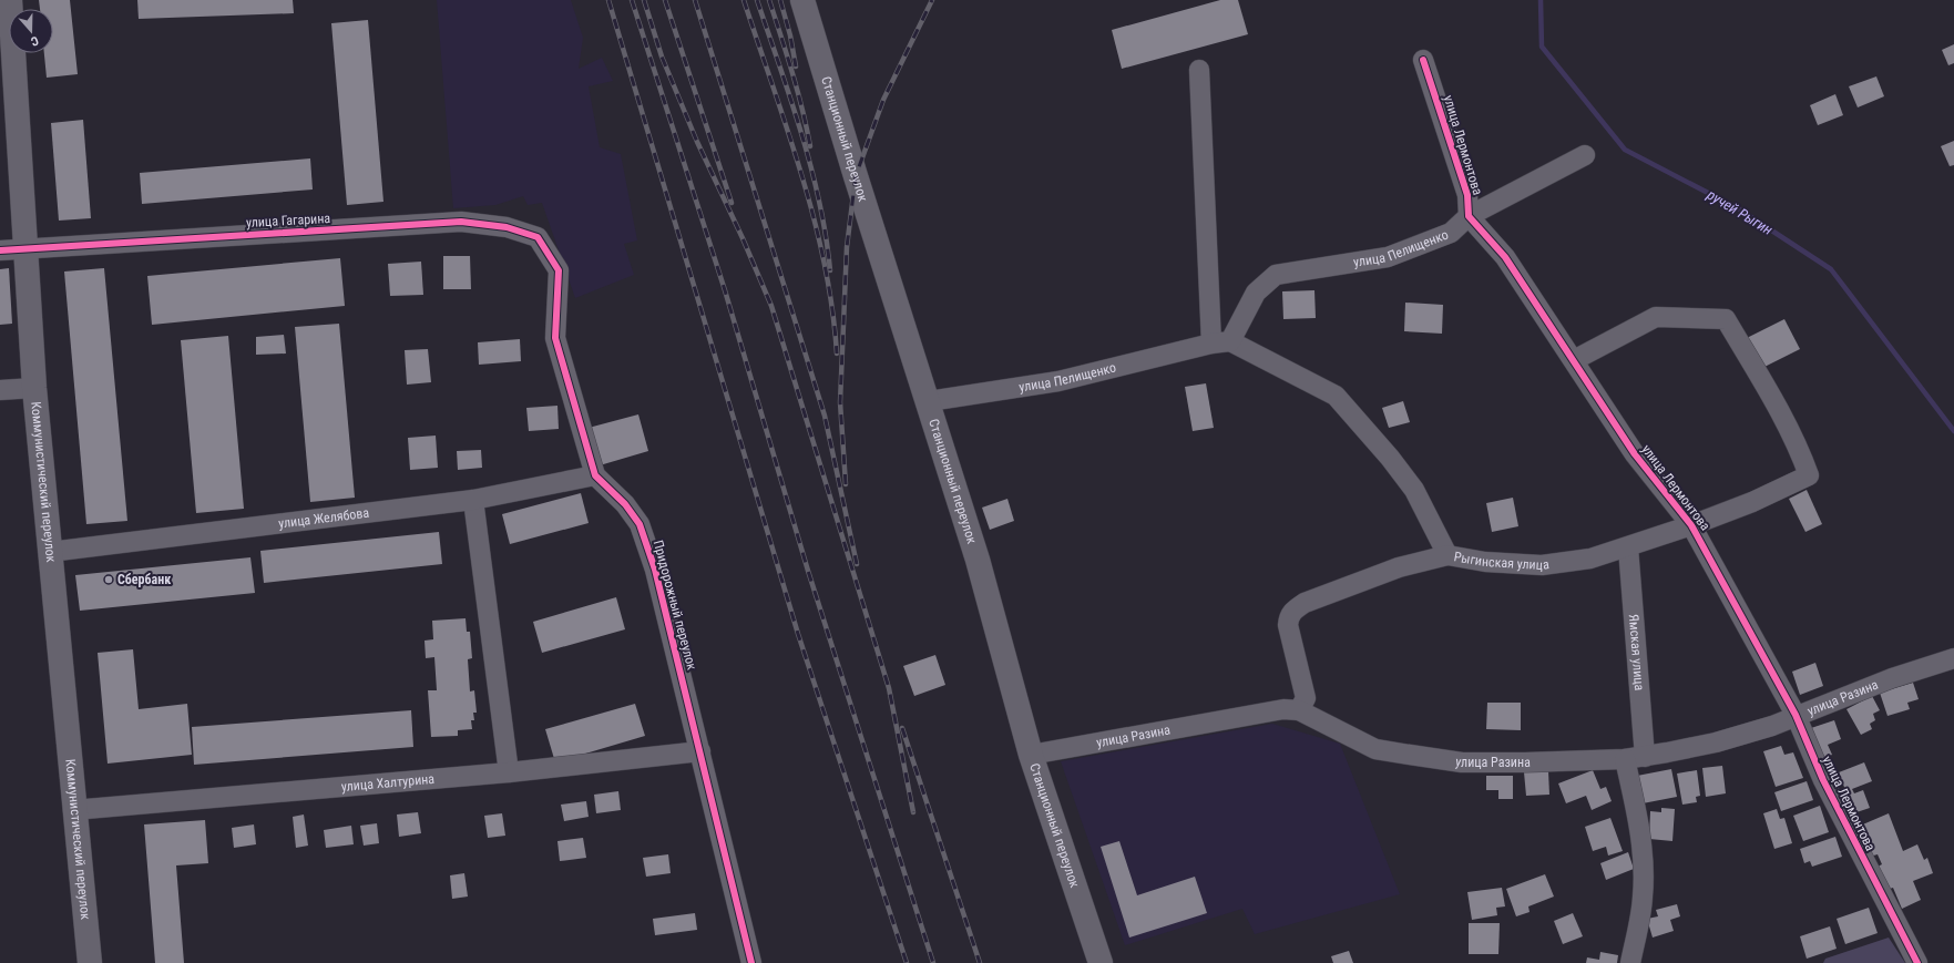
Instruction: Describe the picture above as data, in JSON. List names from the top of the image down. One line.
{"streets":{"main road":["Станционный переулок","Коммунистический переулок"],"street":["улица Лермонтова","улица Гагарина","улица Пелищенко","улица Желябова","Рыгинская улица","Придорожный переулок","Ямская улица","улица Разина","улица Халтурина"]},"crossings":[["Станционный переулок","улица Пелищенко"],["Станционный переулок","улица Разина"],["улица Лермонтова","улица Пелищенко"],["улица Лермонтова","Рыгинская улица"],["улица Лермонтова","улица Разина"],["улица Гагарина","Коммунистический переулок"],["улица Гагарина","Придорожный переулок"],["Коммунистический переулок","улица Желябова"],["Коммунистический переулок","улица Халтурина"],["улица Желябова","Придорожный переулок"],["Рыгинская улица","Ямская улица"],["Рыгинская улица","улица Разина"],["Придорожный переулок","улица Халтурина"],["Ямская улица","улица Разина"]],"water":["ручей Рыгин"],"places":["Сбербанк"],"north":"bottom"}
